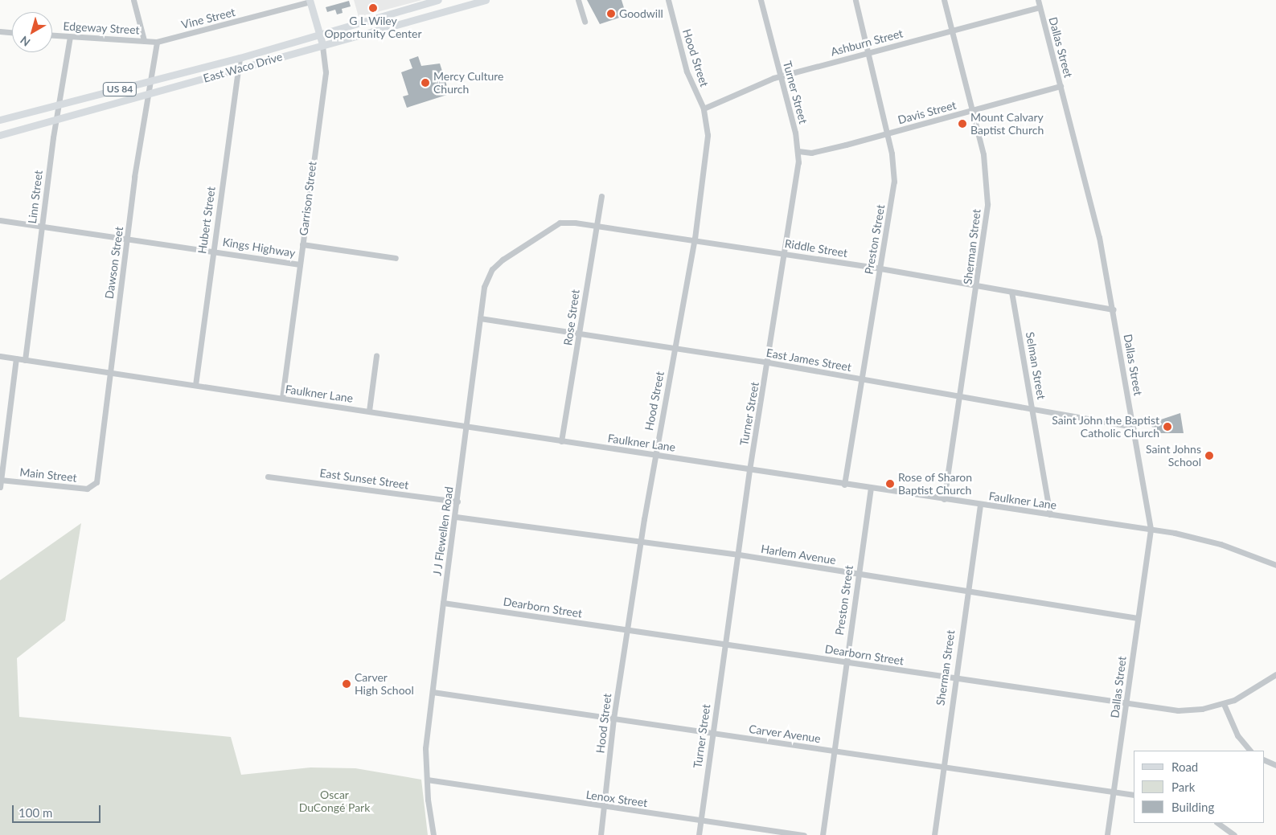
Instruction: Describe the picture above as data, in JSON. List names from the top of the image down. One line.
{"streets":{"main road":["East Waco Drive","US 84","Garrison Street"],"street":["Vine Street","Edgeway Street","Ashburn Street","Dallas Street","Hood Street","Turner Street","Davis Street","Linn Street","Hubert Street","Preston Street","Sherman Street","Kings Highway","Riddle Street","Dawson Street","Rose Street","East James Street","Selman Street","Faulkner Lane","Main Street","East Sunset Street","J J Flewellen Road","Harlem Avenue","Dearborn Street","Carver Avenue","Lenox Street"]},"crossings":[["Vine Street","Edgeway Street"],["Vine Street","Garrison Street"],["Vine Street","Dawson Street"],["Edgeway Street","Linn Street"],["Edgeway Street","Dawson Street"],["Ashburn Street","Dallas Street"],["Ashburn Street","Hood Street"],["Ashburn Street","Turner Street"],["Ashburn Street","Preston Street"],["Ashburn Street","Sherman Street"],["Dallas Street","Davis Street"],["Dallas Street","Riddle Street"],["Dallas Street","East James Street"],["Dallas Street","Faulkner Lane"],["Dallas Street","Harlem Avenue"],["Dallas Street","Dearborn Street"],["Dallas Street","Carver Avenue"],["Hood Street","Riddle Street"],["Hood Street","East James Street"],["Hood Street","Faulkner Lane"],["Hood Street","Harlem Avenue"],["Hood Street","Dearborn Street"],["Hood Street","Carver Avenue"],["Hood Street","Lenox Street"],["East Waco Drive","Linn Street"],["East Waco Drive","Garrison Street"],["East Waco Drive","Hubert Street"],["East Waco Drive","Dawson Street"],["Turner Street","Davis Street"],["Turner Street","Riddle Street"],["Turner Street","East James Street"],["Turner Street","Faulkner Lane"],["Turner Street","Harlem Avenue"],["Turner Street","Dearborn Street"],["Turner Street","Carver Avenue"],["Turner Street","Lenox Street"],["Davis Street","Preston Street"],["Davis Street","Sherman Street"],["Linn Street","Kings Highway"],["Linn Street","Faulkner Lane"],["Garrison Street","Kings Highway"],["Garrison Street","Faulkner Lane"],["Hubert Street","Kings Highway"],["Hubert Street","Faulkner Lane"],["Preston Street","Riddle Street"],["Preston Street","East James Street"],["Preston Street","Faulkner Lane"],["Preston Street","Harlem Avenue"],["Preston Street","Dearborn Street"],["Preston Street","Carver Avenue"],["Sherman Street","Riddle Street"],["Sherman Street","East James Street"],["Sherman Street","Faulkner Lane"],["Sherman Street","Harlem Avenue"],["Sherman Street","Dearborn Street"],["Sherman Street","Carver Avenue"],["Kings Highway","Dawson Street"],["Riddle Street","Rose Street"],["Riddle Street","Selman Street"],["Riddle Street","J J Flewellen Road"],["Dawson Street","Faulkner Lane"],["Dawson Street","Main Street"],["Rose Street","East James Street"],["Rose Street","Faulkner Lane"],["East James Street","Selman Street"],["East James Street","J J Flewellen Road"],["Selman Street","Faulkner Lane"],["Faulkner Lane","J J Flewellen Road"],["East Sunset Street","J J Flewellen Road"],["J J Flewellen Road","Harlem Avenue"],["J J Flewellen Road","Dearborn Street"],["J J Flewellen Road","Carver Avenue"],["J J Flewellen Road","Lenox Street"]],"parks":["Oscar DuCongé Park"],"places":["G L Wiley Opportunity Center","Goodwill","Mercy Culture Church","Mount Calvary Baptist Church","Saint John the Baptist Catholic Church","Saint Johns School","Rose of Sharon Baptist Church","Carver High School"],"legend":["Road","Park","Building"],"scale_bar":"100 m","north":"bottom left"}
